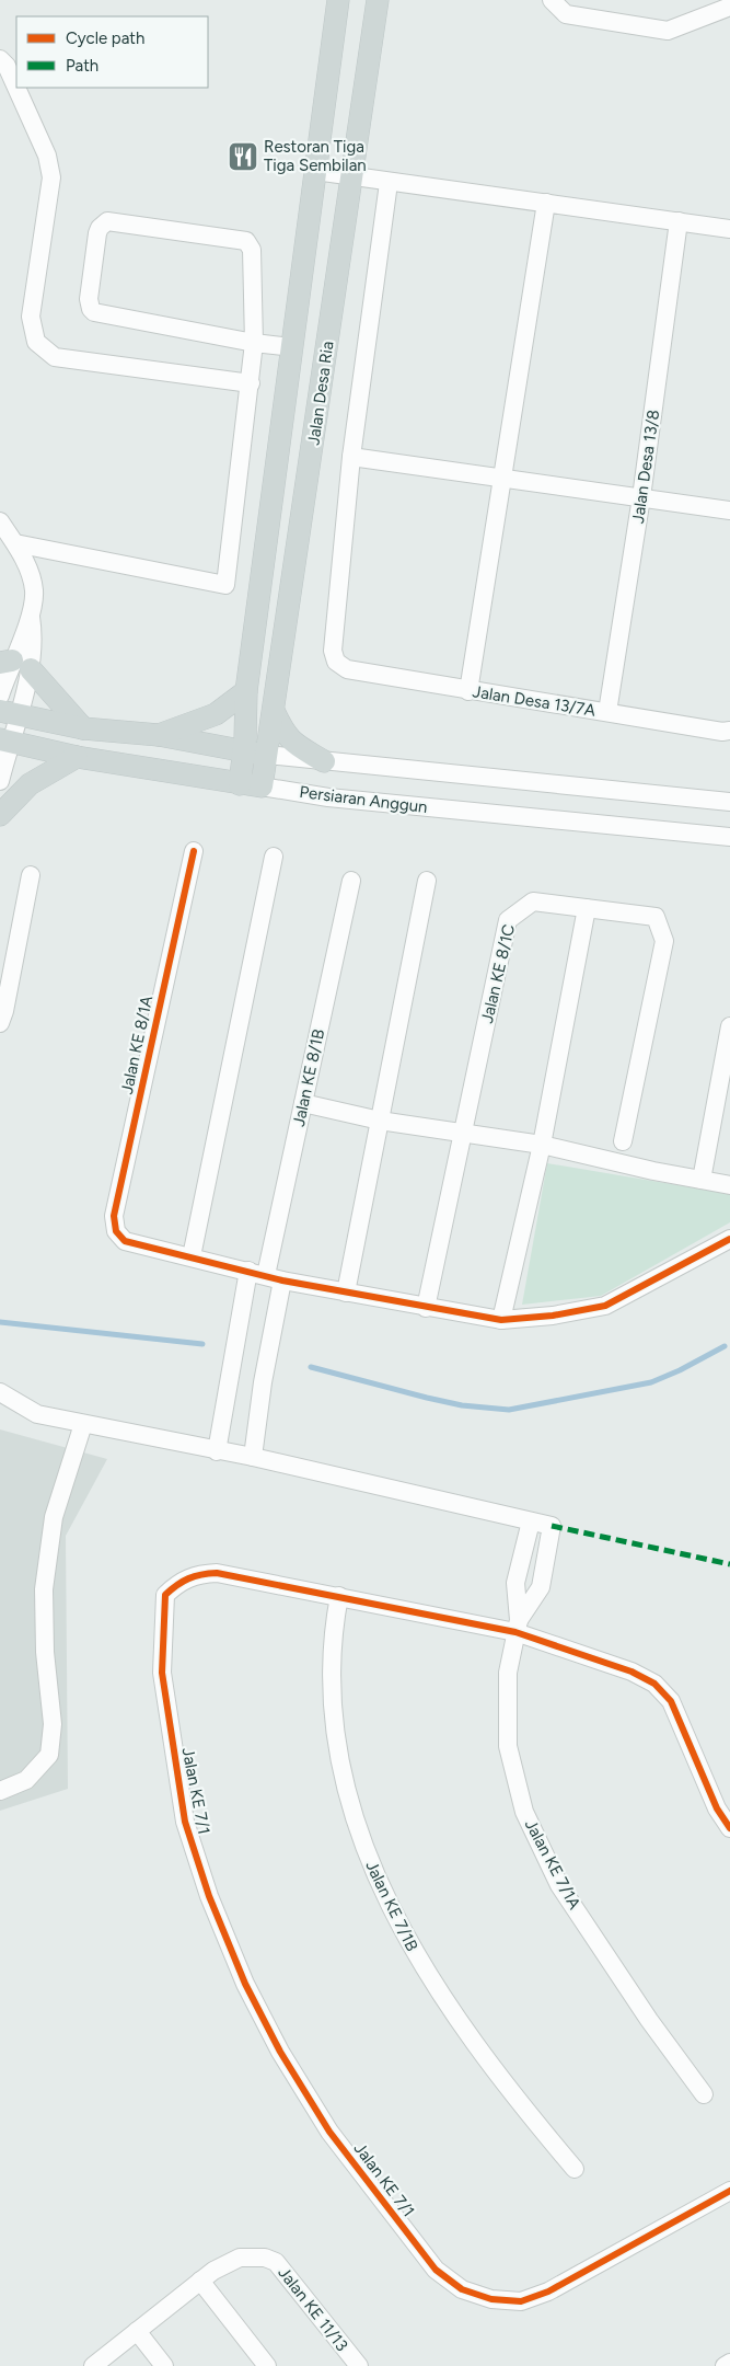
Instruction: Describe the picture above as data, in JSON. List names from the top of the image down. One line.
{"streets":{"main road":["Jalan Desa Ria","Persiaran Anggun"],"street":["Jalan Desa 13/8","Jalan Desa 13/7A","Jalan KE 8/1C","Jalan KE 8/1A","Jalan KE 8/1B","Jalan KE 7/1","Jalan KE 7/1A","Jalan KE 7/1B","Jalan KE 11/13"]},"crossings":[["Jalan Desa Ria","Persiaran Anggun"],["Jalan Desa 13/8","Jalan Desa 13/7A"],["Jalan KE 7/1","Jalan KE 7/1A"],["Jalan KE 7/1","Jalan KE 7/1B"]],"places":{"restaurant":["Restoran Tiga Tiga Sembilan"]},"legend":["Cycle path","Path"]}
